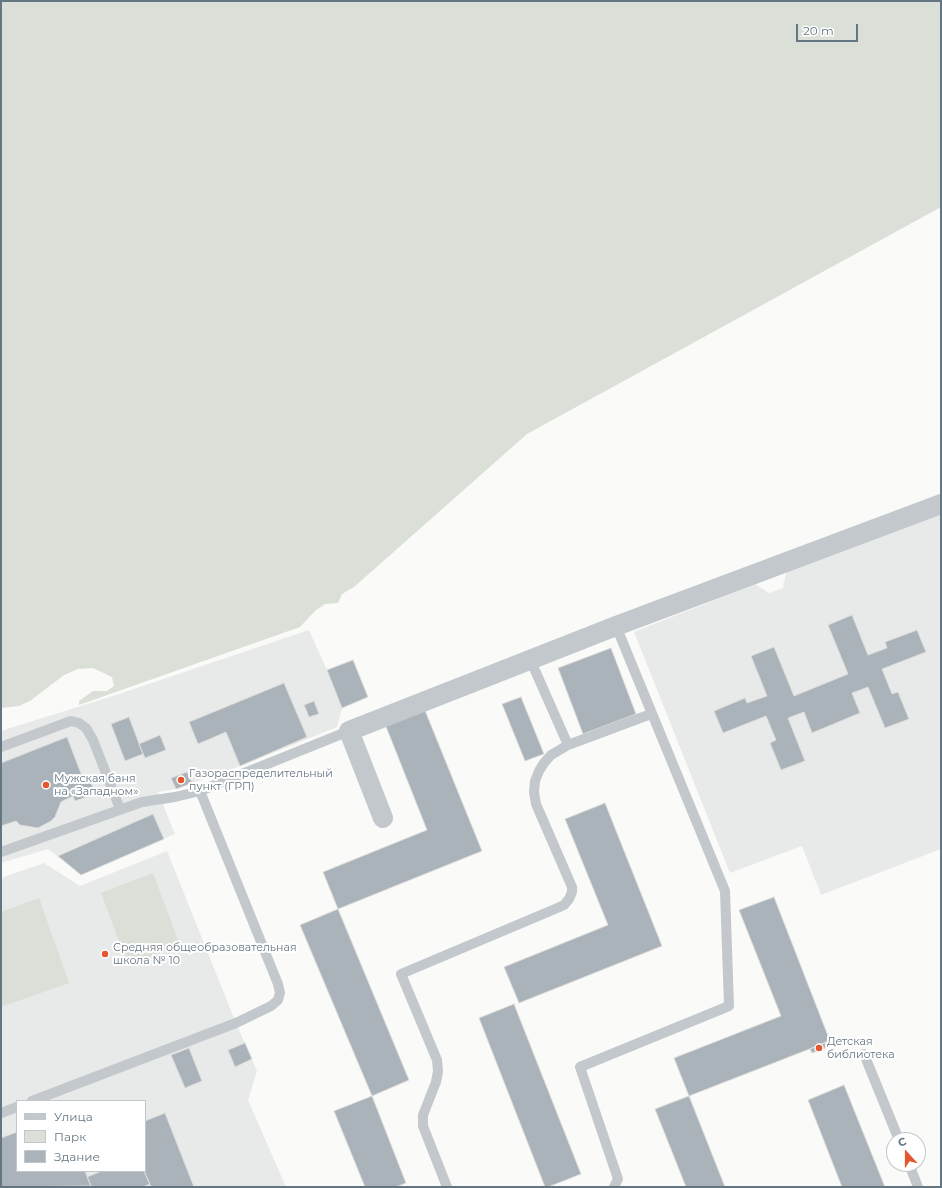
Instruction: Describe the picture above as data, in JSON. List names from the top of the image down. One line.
{"places":["Газораспределительный пункт (ГРП)","Мужская баня на «Западном»","Средняя общеобразовательная школа № 10","Детская библиотека"],"legend":["Улица","Парк","Здание"],"scale_bar":"20 m","north":"top"}
